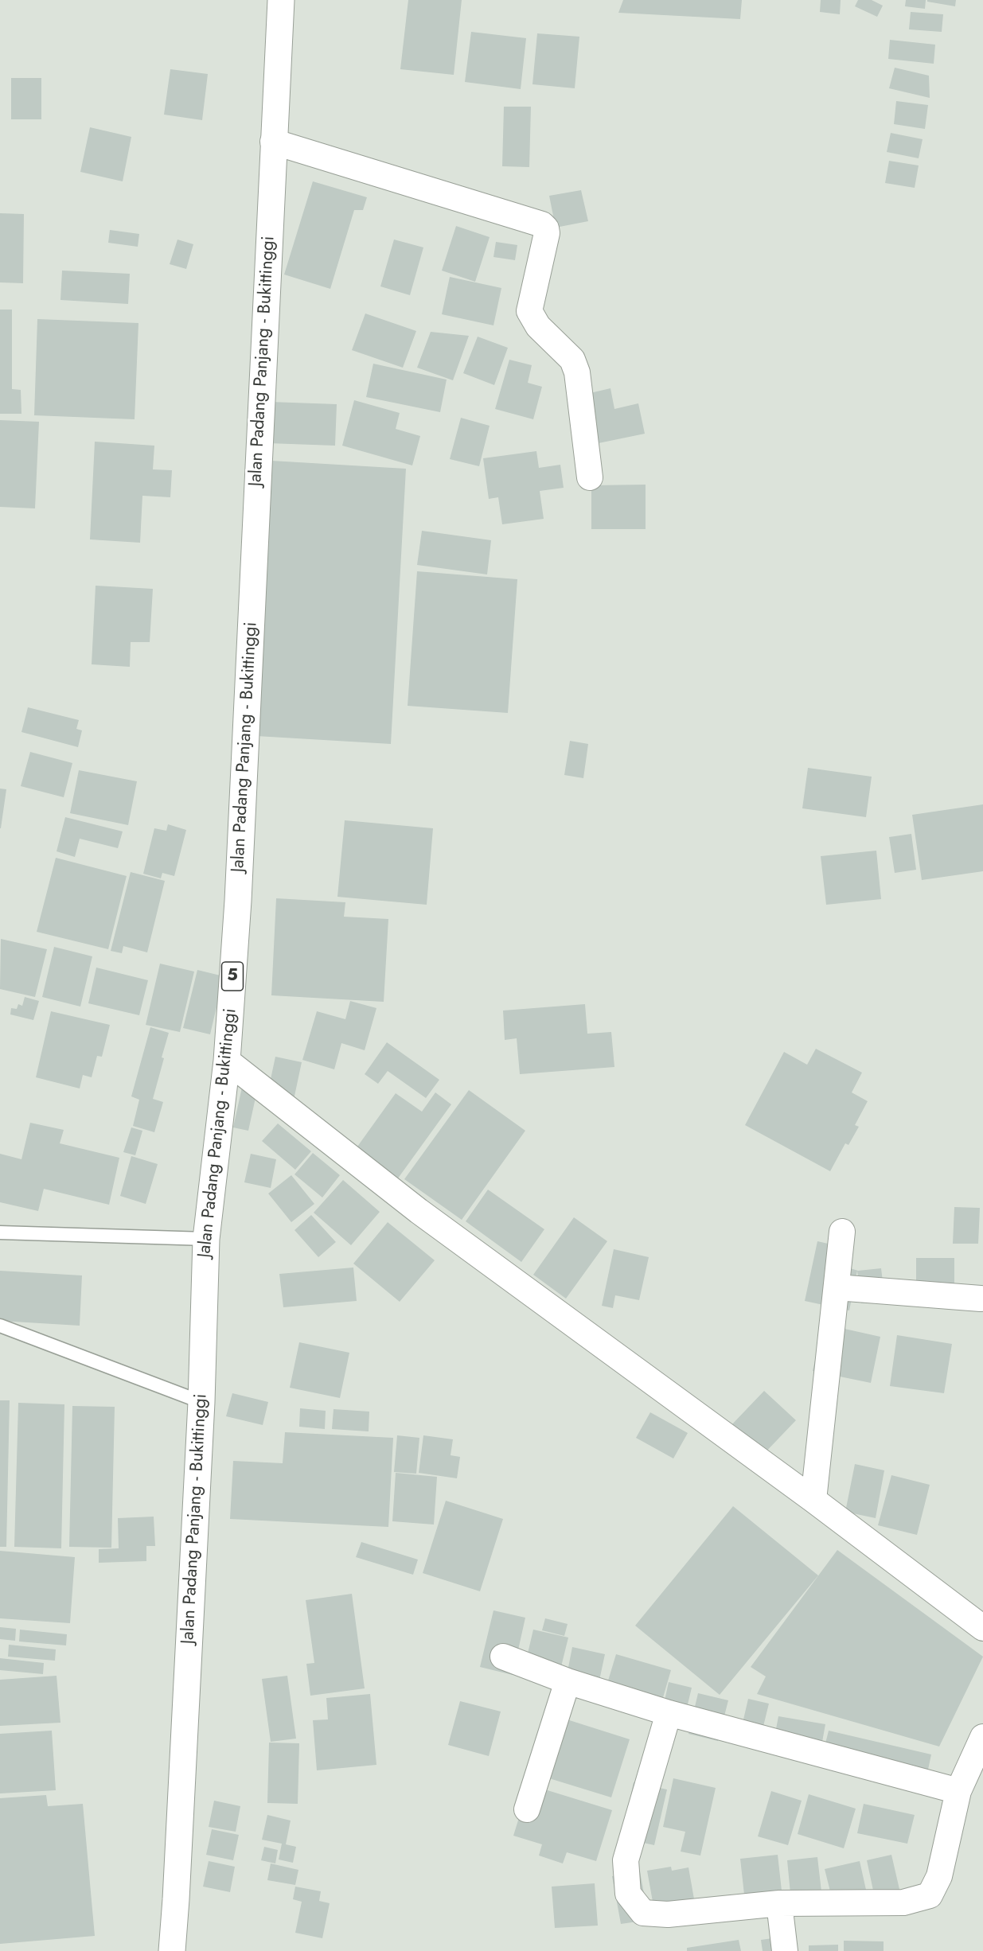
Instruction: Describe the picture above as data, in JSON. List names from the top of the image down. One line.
{"streets":{"highway":["Jalan Padang Panjang - Bukittinggi","5"]}}
